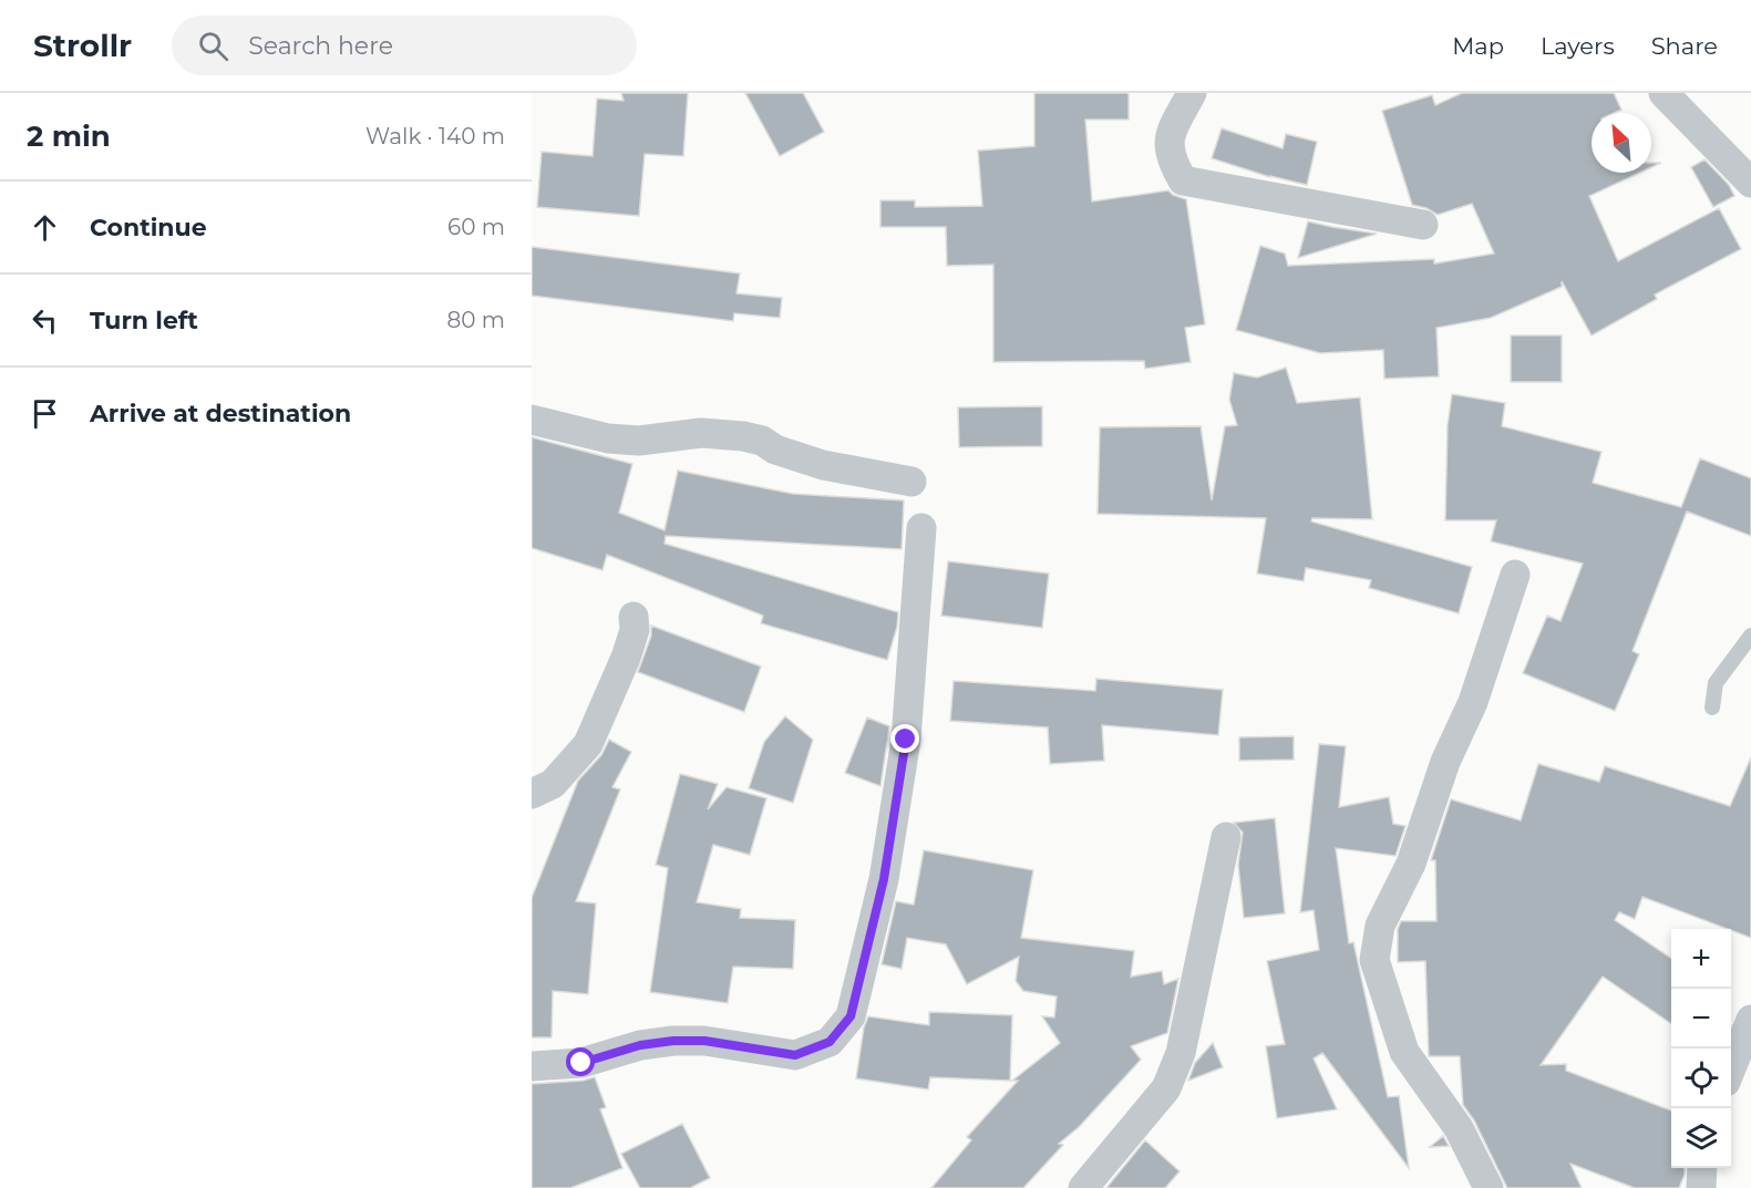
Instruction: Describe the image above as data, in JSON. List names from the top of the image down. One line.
{"north":"top left","page":{"header":"Strollr","search":"Search here","nav":["Map","Layers","Share"],"heading":["2 min","Walk · 140 m"],"list":[["Continue","60 m"],["Turn left","80 m"],"Arrive at destination"],"map_buttons":["+","−"]}}
